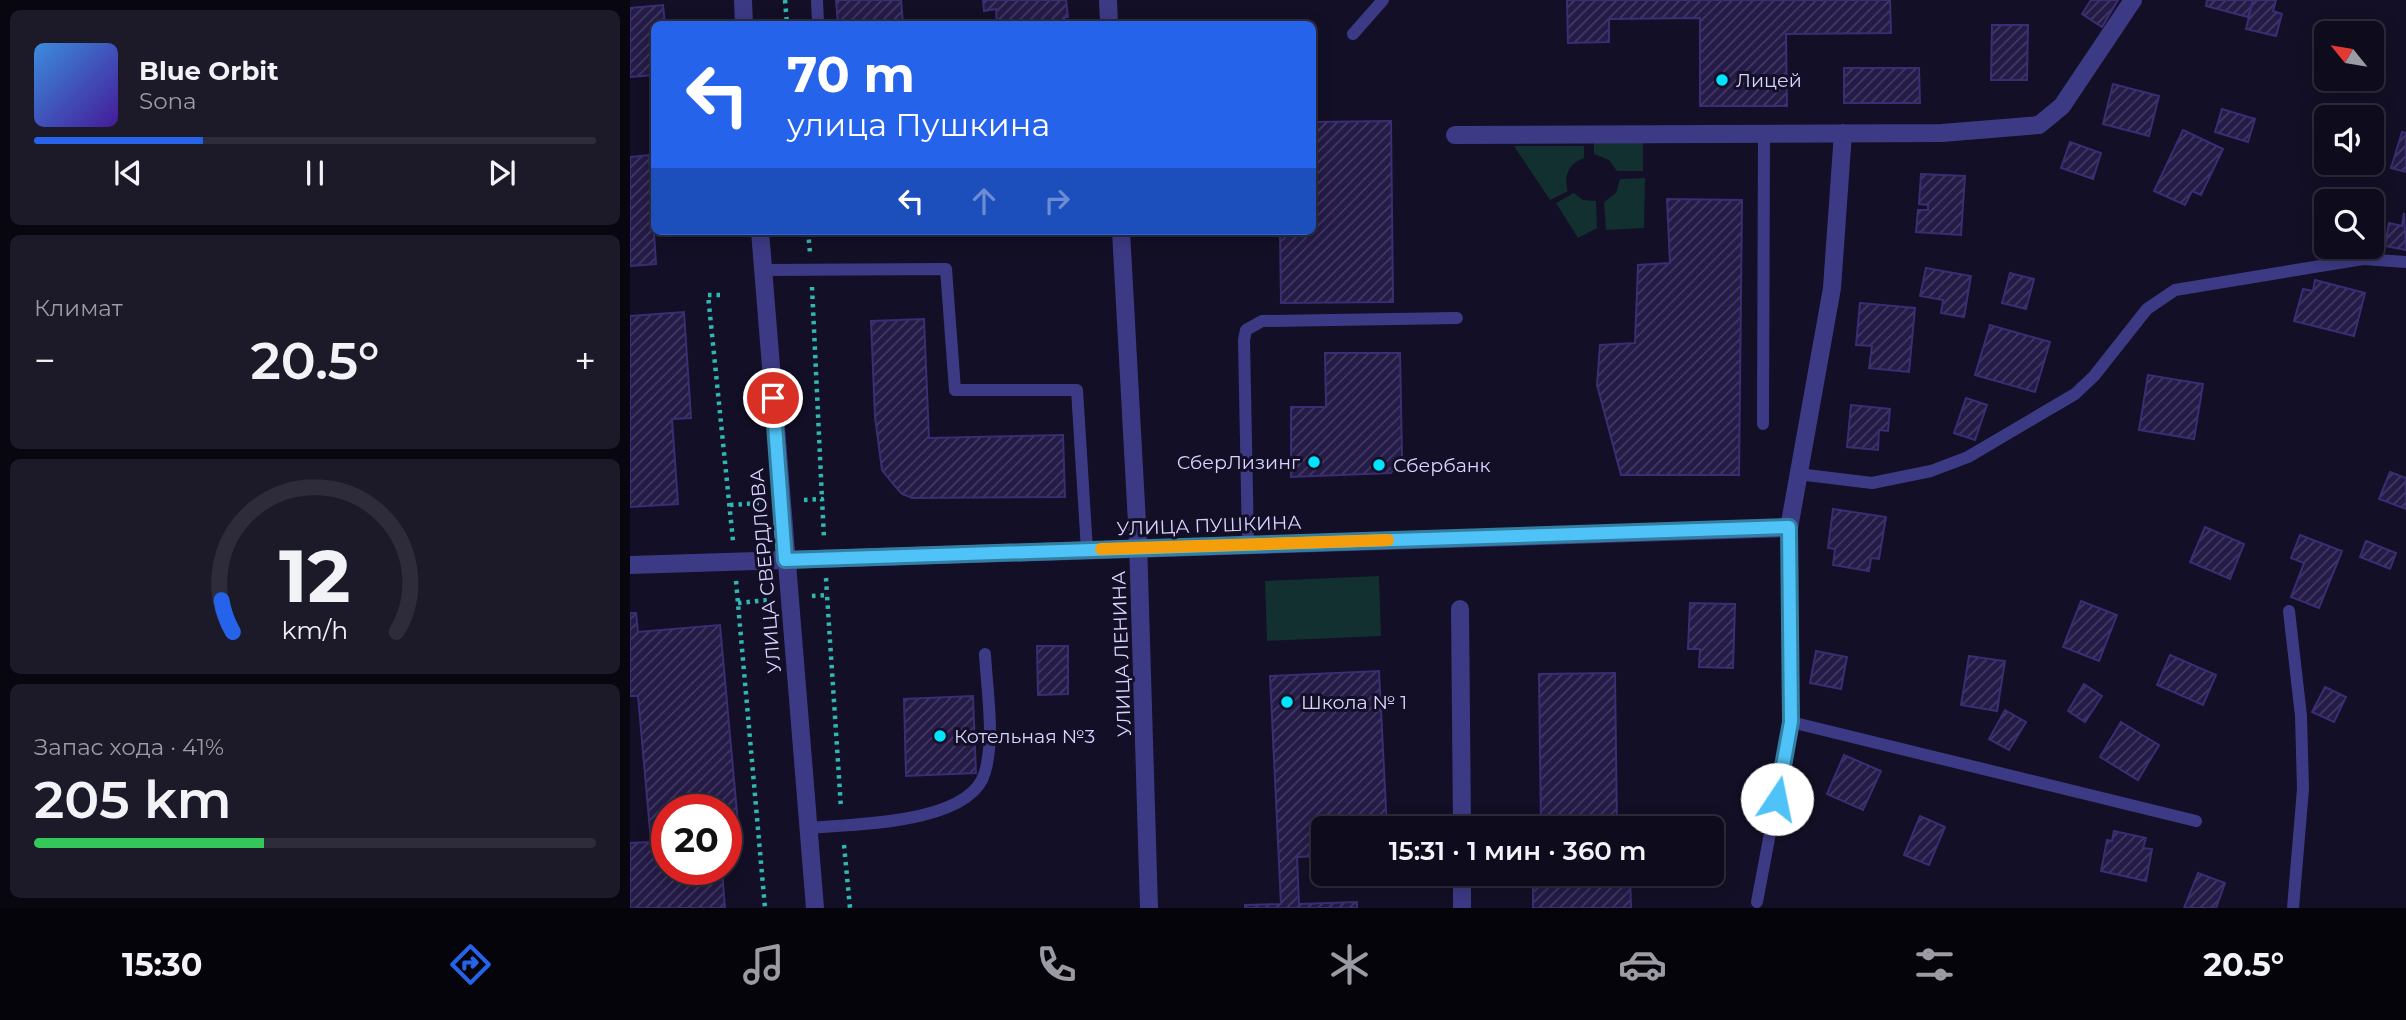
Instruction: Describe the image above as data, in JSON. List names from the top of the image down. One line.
{"streets":{"street":["УЛИЦА ПУШКИНА","УЛИЦА СВЕРДЛОВА","УЛИЦА ЛЕНИНА"]},"crossings":[["УЛИЦА ПУШКИНА","УЛИЦА СВЕРДЛОВА"],["УЛИЦА ПУШКИНА","УЛИЦА ЛЕНИНА"]],"places":["Лицей","СберЛизинг","Сбербанк","Школа № 1","Котельная №3"],"north":"top left","page":{"turn":["70 m","улица Пушкина"],"song":["Blue Orbit","Sona"],"tile":["Климат",["Запас хода · 41%","205 km"]],"heat":["−","20.5°","+"],"limit":"20","trip":"15:31 · 1 мин · 360 m","tabs":["15:30","20.5°"],"gauge":["12","km/h"]}}
